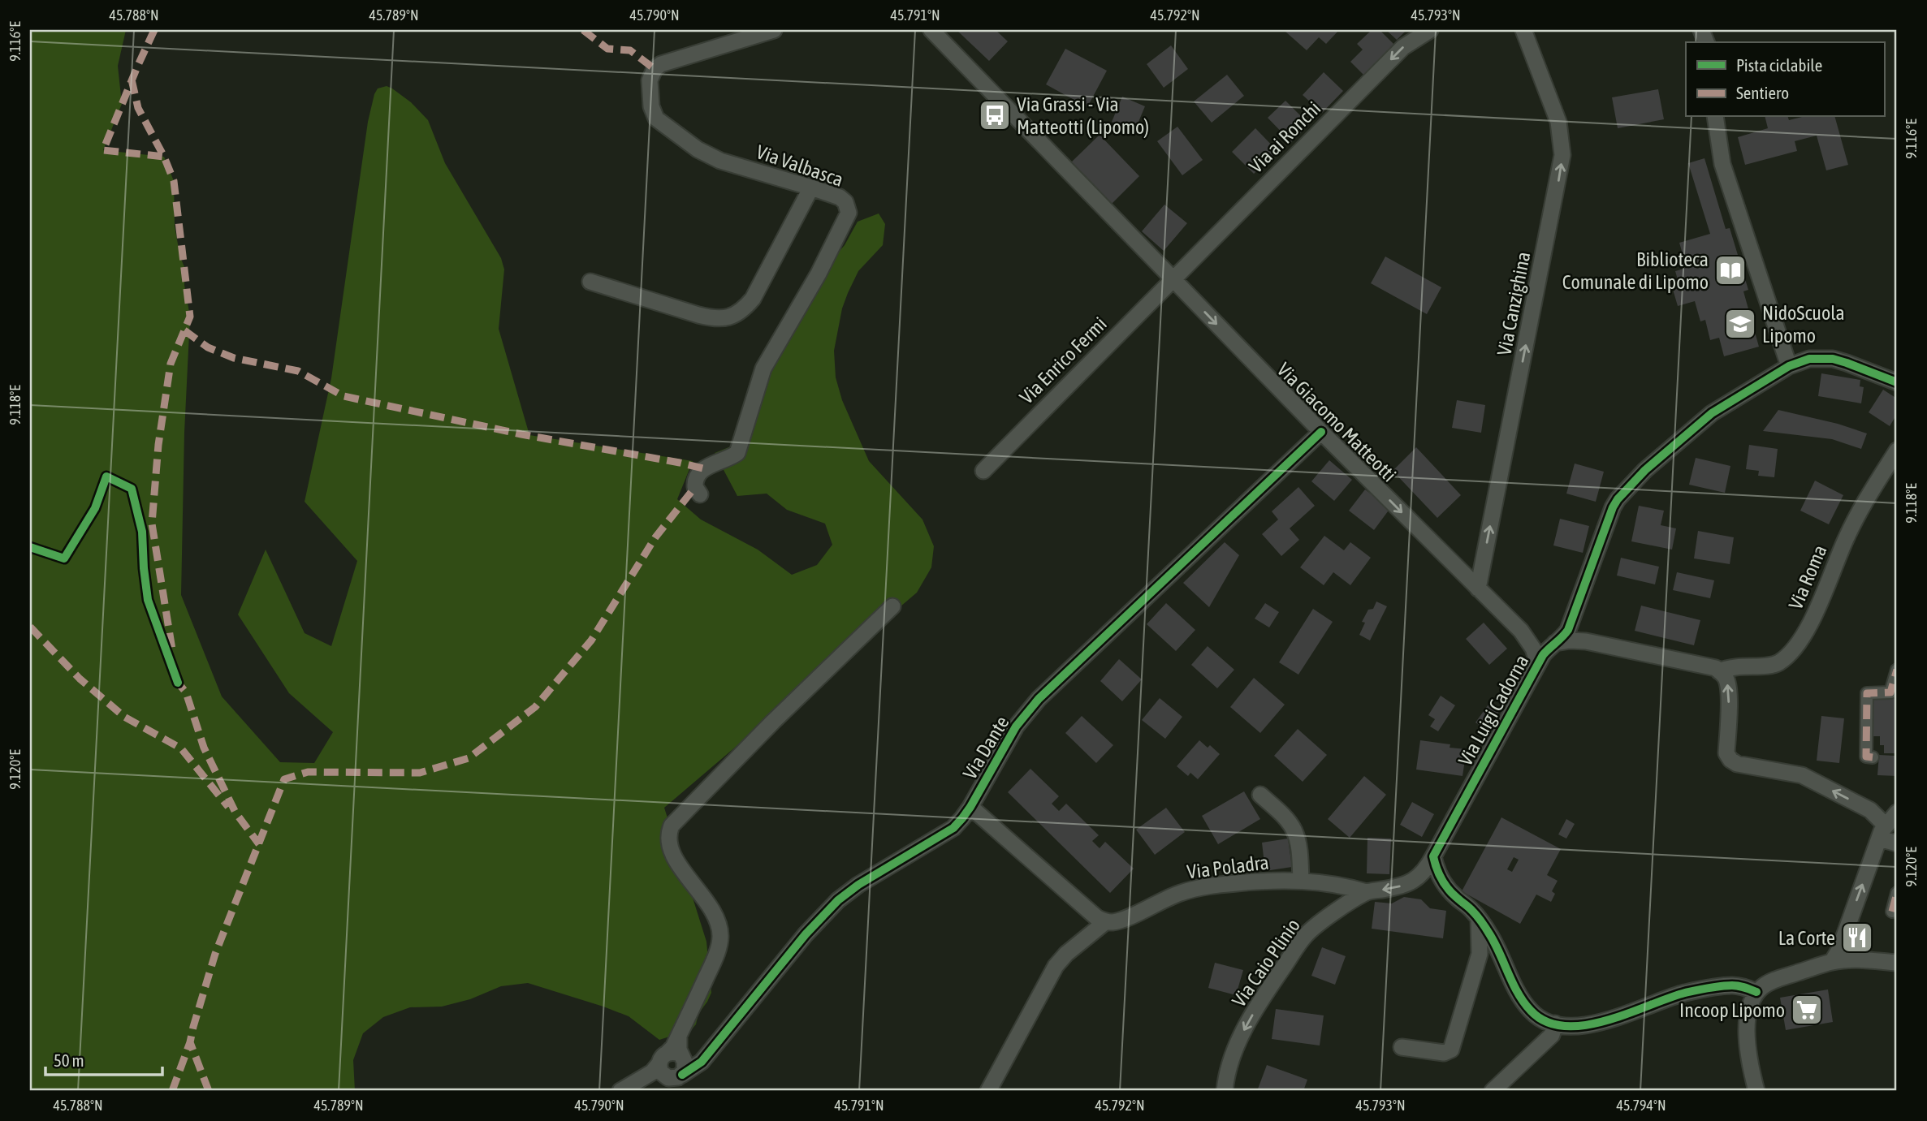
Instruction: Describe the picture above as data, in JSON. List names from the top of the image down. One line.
{"streets":{"street":["Via ai Ronchi","Via Valbasca","Via Canzighina","Via Enrico Fermi","Via Giacomo Matteotti","Via Roma","Via Luigi Cadorna","Via Dante","Via Poladra","Via Caio Plinio"]},"crossings":[["Via ai Ronchi","Via Enrico Fermi"],["Via ai Ronchi","Via Giacomo Matteotti"],["Via Canzighina","Via Giacomo Matteotti"],["Via Enrico Fermi","Via Giacomo Matteotti"],["Via Giacomo Matteotti","Via Luigi Cadorna"],["Via Giacomo Matteotti","Via Dante"],["Via Luigi Cadorna","Via Caio Plinio"],["Via Poladra","Via Caio Plinio"]],"one_way":["Via ai Ronchi","Via Canzighina","Via Giacomo Matteotti","Via Caio Plinio"],"places":{"bus stop":["Via Grassi - Via Matteotti (Lipomo)"],"library":["Biblioteca Comunale di Lipomo"],"school or university":["NidoScuola Lipomo"],"restaurant":["La Corte"],"supermarket":["Incoop Lipomo"]},"legend":["Pista ciclabile","Sentiero"],"scale_bar":"50 m","coordinates":["45.788°N","45.789°N","45.790°N","45.791°N","45.792°N","45.793°N","9.116°E","9.118°E","9.120°E","45.794°N"]}
